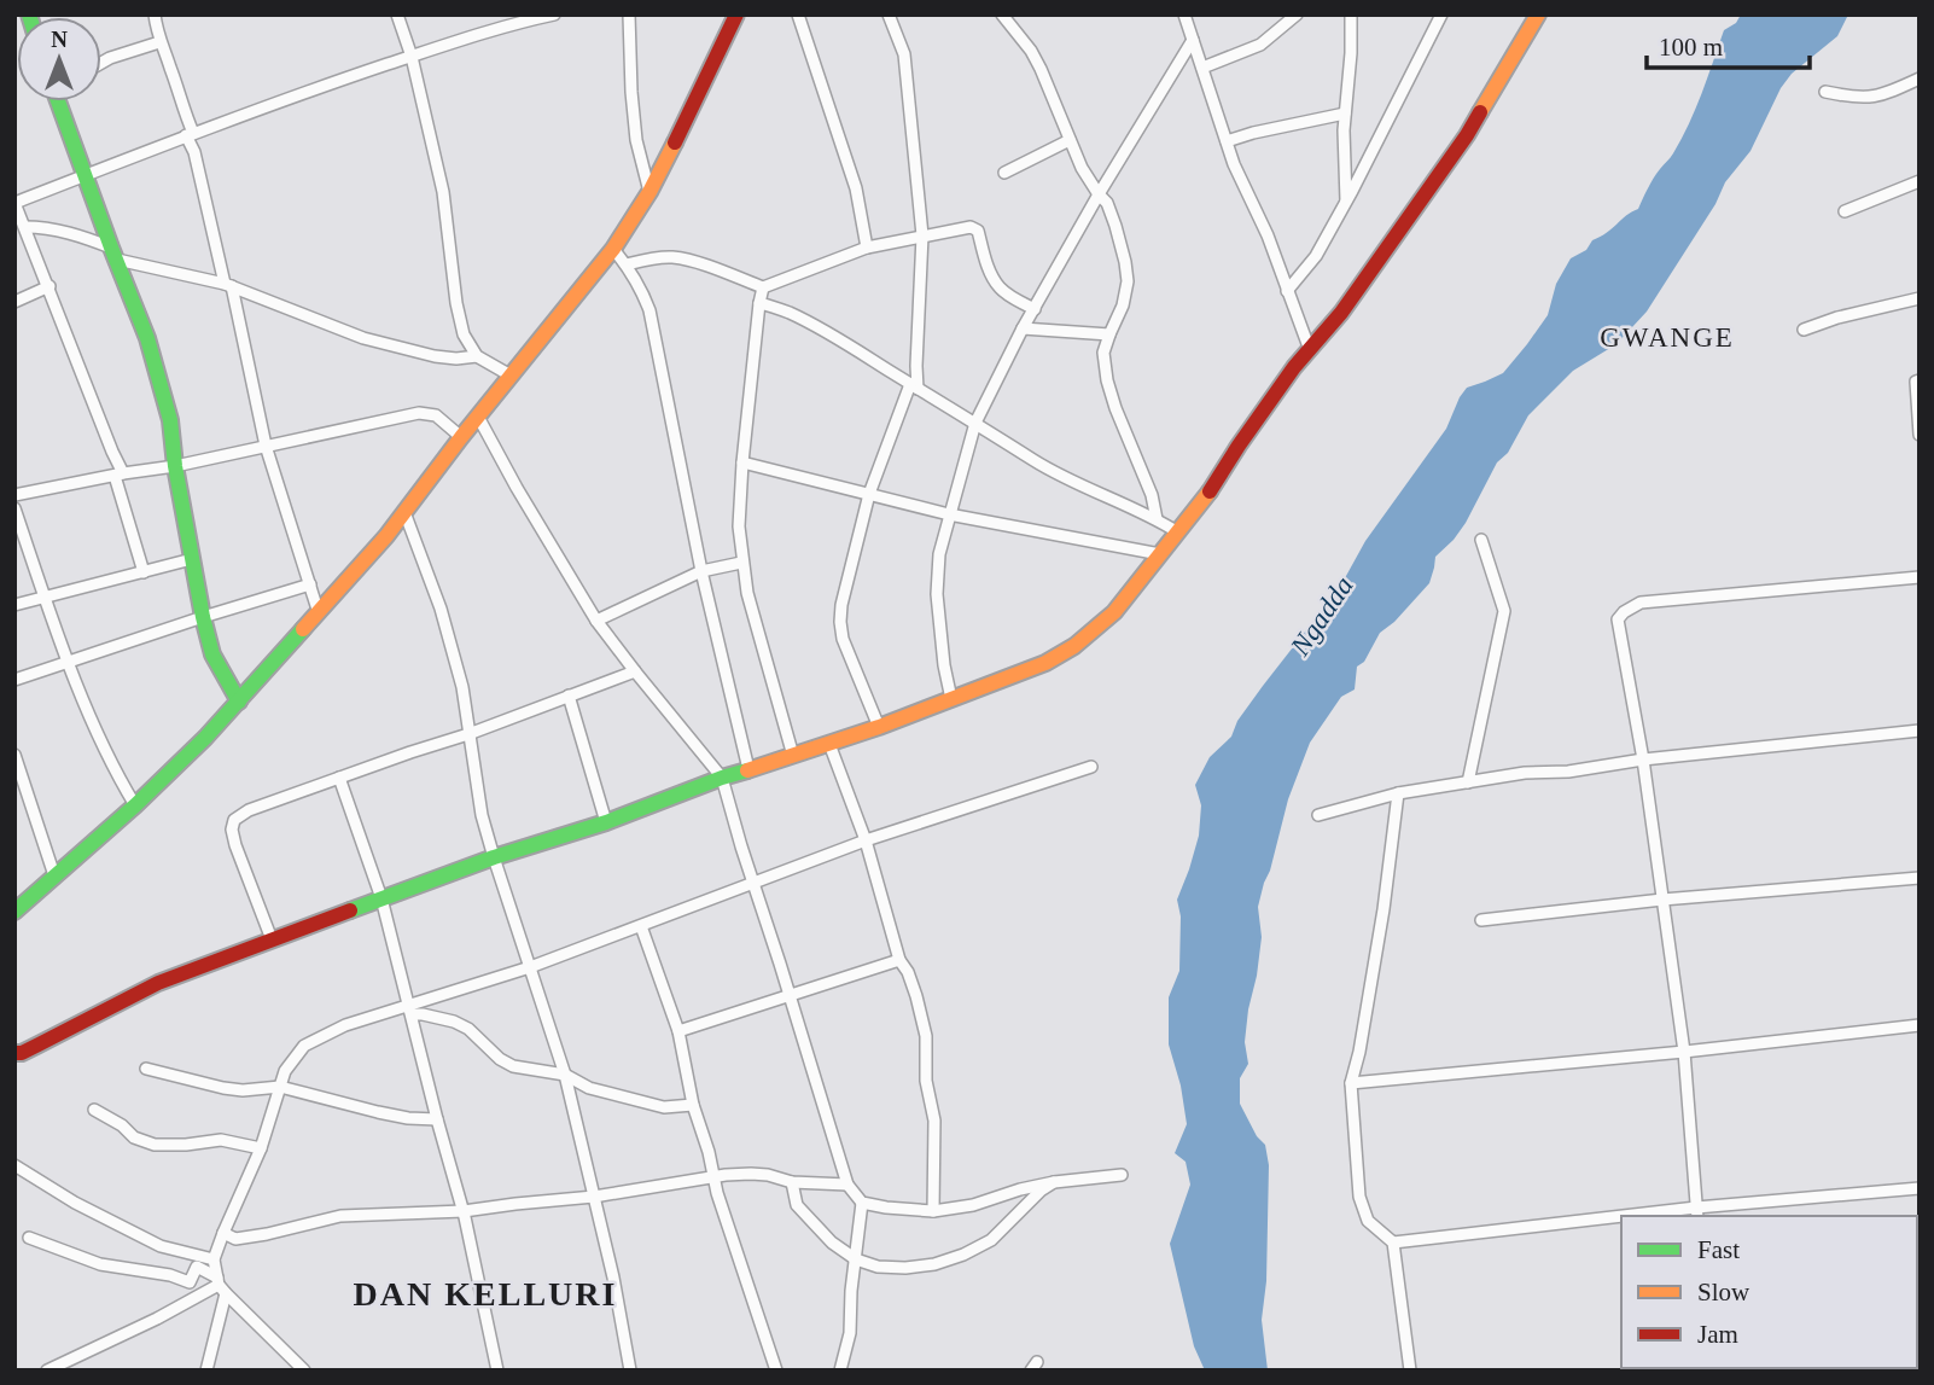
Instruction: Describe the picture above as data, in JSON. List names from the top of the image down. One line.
{"districts":["GWANGE","DAN KELLURI"],"water":["Ngadda"],"legend":["Fast","Slow","Jam"],"scale_bar":"100 m","north":"top"}
